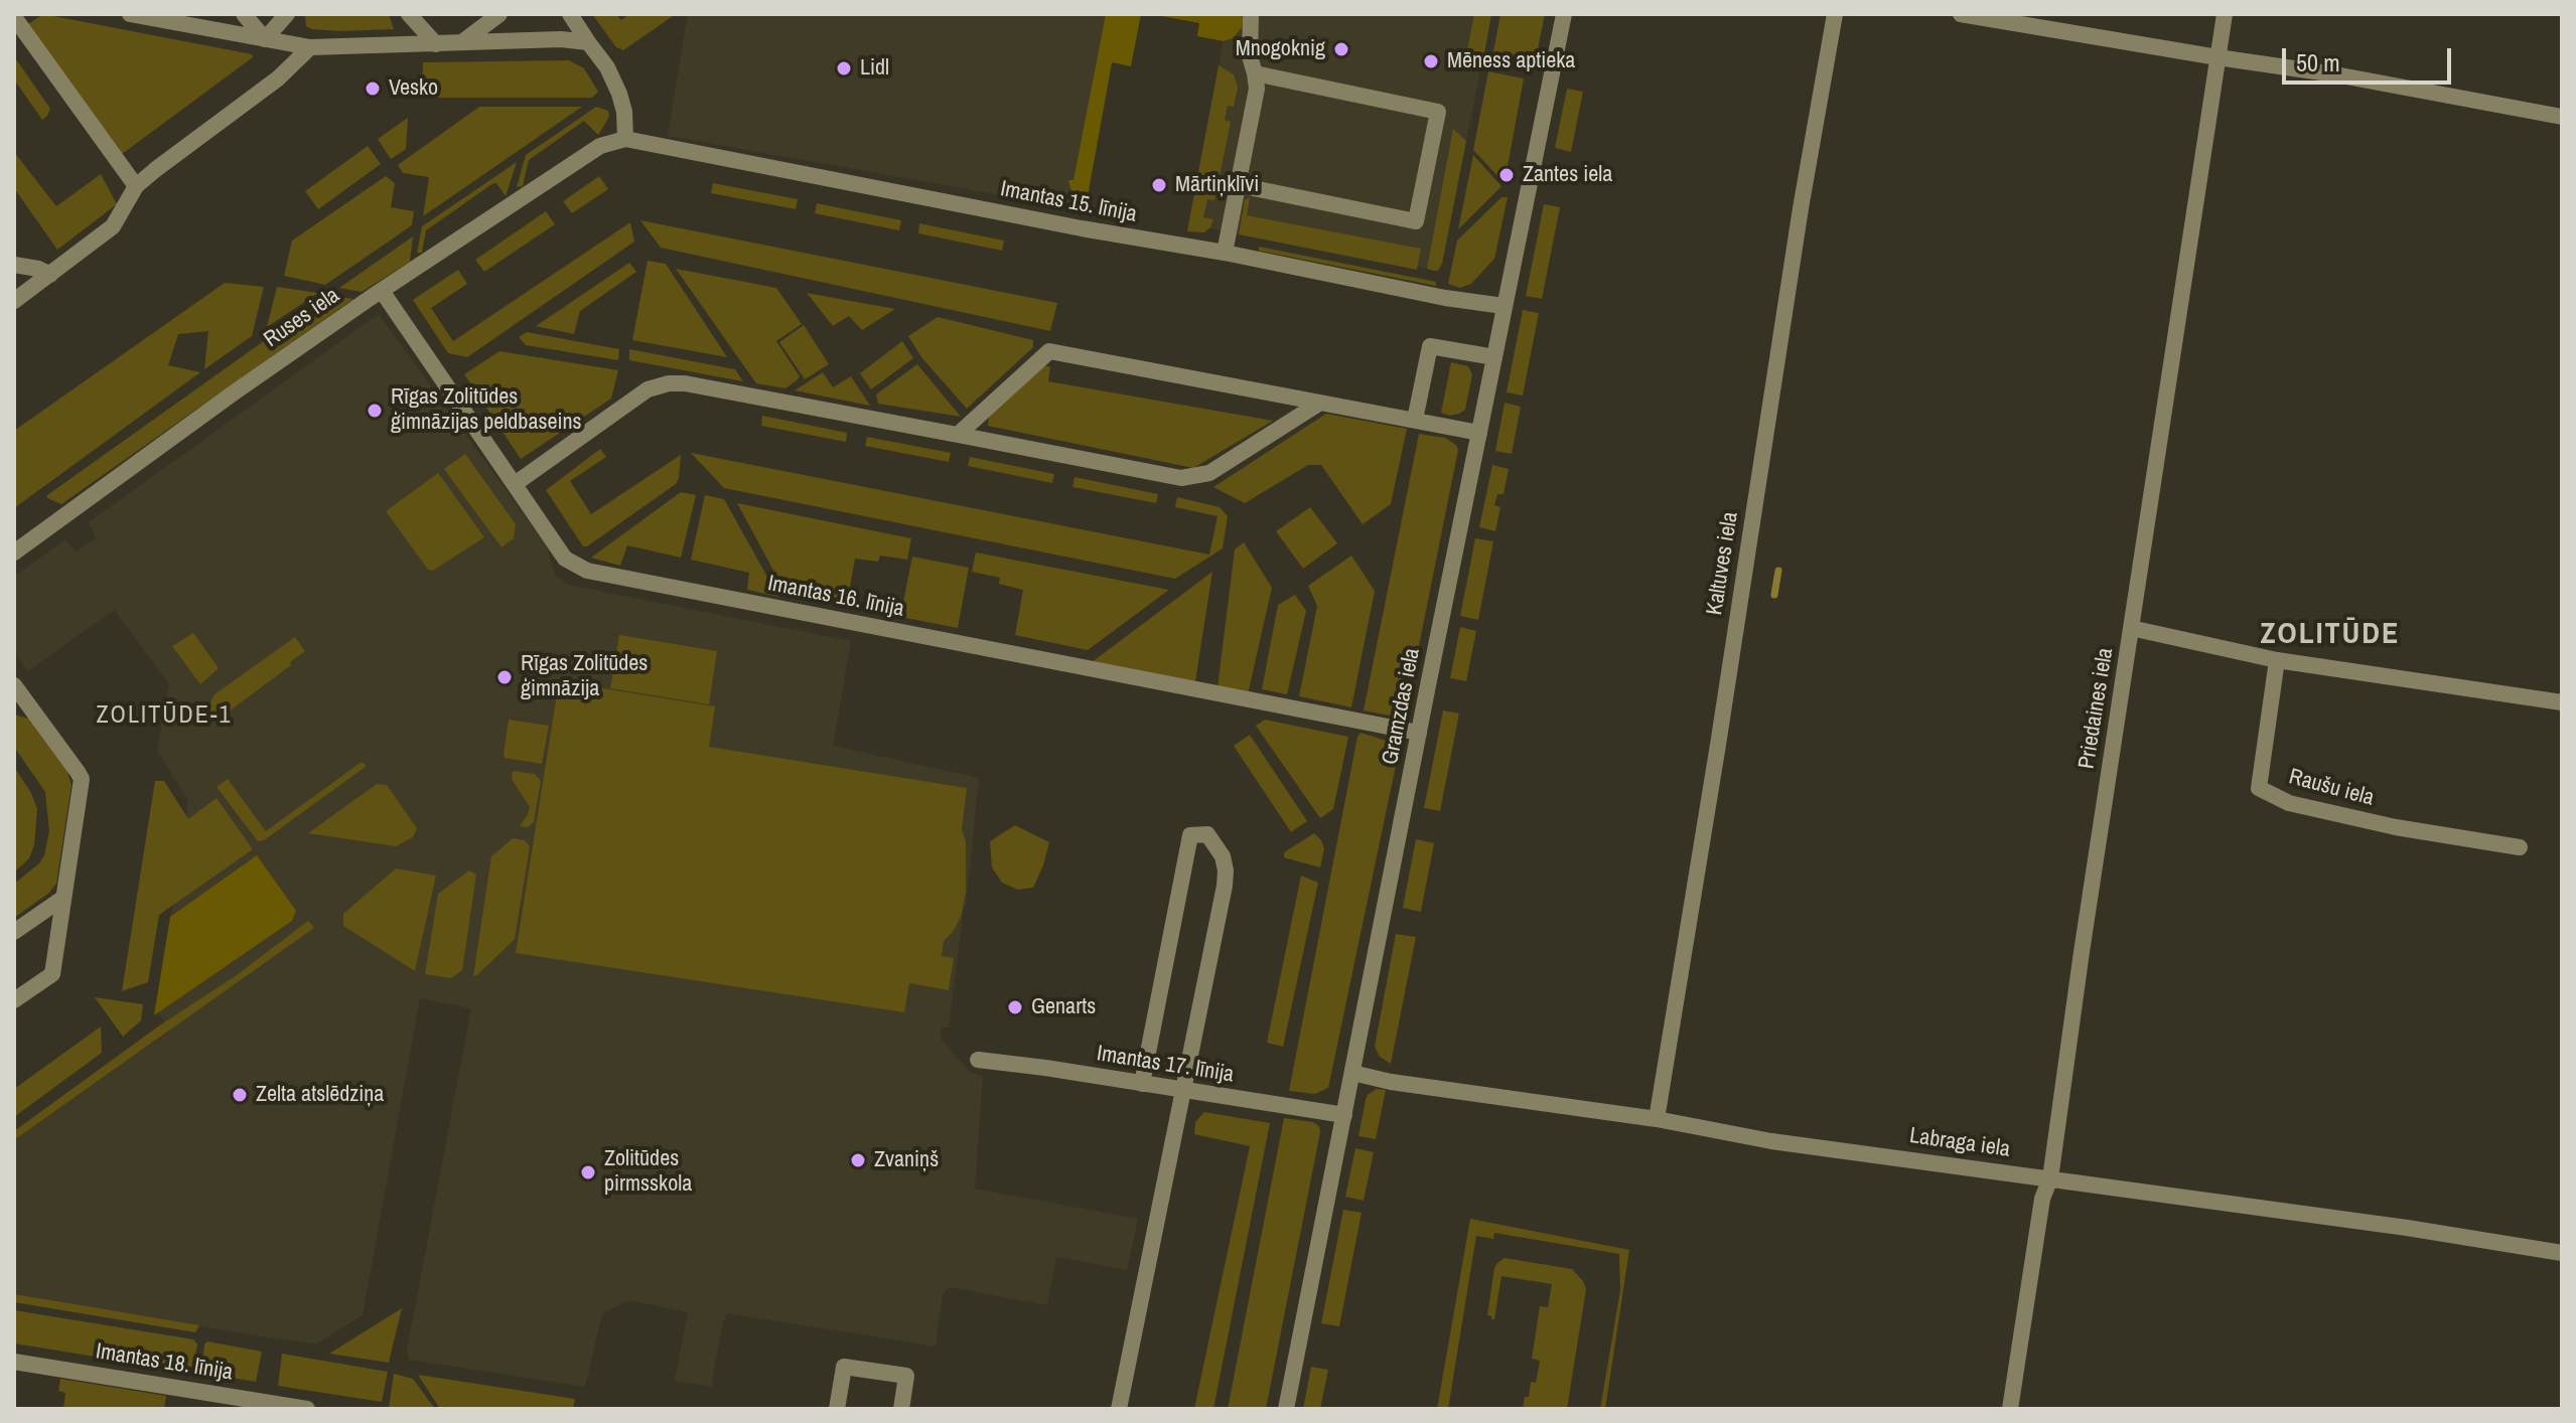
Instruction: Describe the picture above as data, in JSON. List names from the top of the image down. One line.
{"streets":{"street":["Imantas 15. līnija","Ruses iela","Kaltuves iela","Imantas 16. līnija","Gramzdas iela","Priedaines iela","Raušu iela","Imantas 17. līnija","Labraga iela","Imantas 18. līnija"]},"crossings":[["Imantas 15. līnija","Ruses iela"],["Imantas 15. līnija","Gramzdas iela"],["Ruses iela","Imantas 16. līnija"],["Kaltuves iela","Labraga iela"],["Imantas 16. līnija","Gramzdas iela"],["Gramzdas iela","Imantas 17. līnija"],["Gramzdas iela","Labraga iela"],["Priedaines iela","Labraga iela"]],"districts":["ZOLITŪDE","ZOLITŪDE-1"],"places":["Mnogoknig","Mēness aptieka","Lidl","Vesko","Zantes iela","Mārtiņklīvi","Rīgas Zolitūdes ģimnāzijas peldbaseins","Rīgas Zolitūdes ģimnāzija","Genarts","Zelta atslēdziņa","Zvaniņš","Zolitūdes pirmsskola"],"scale_bar":"50 m"}
